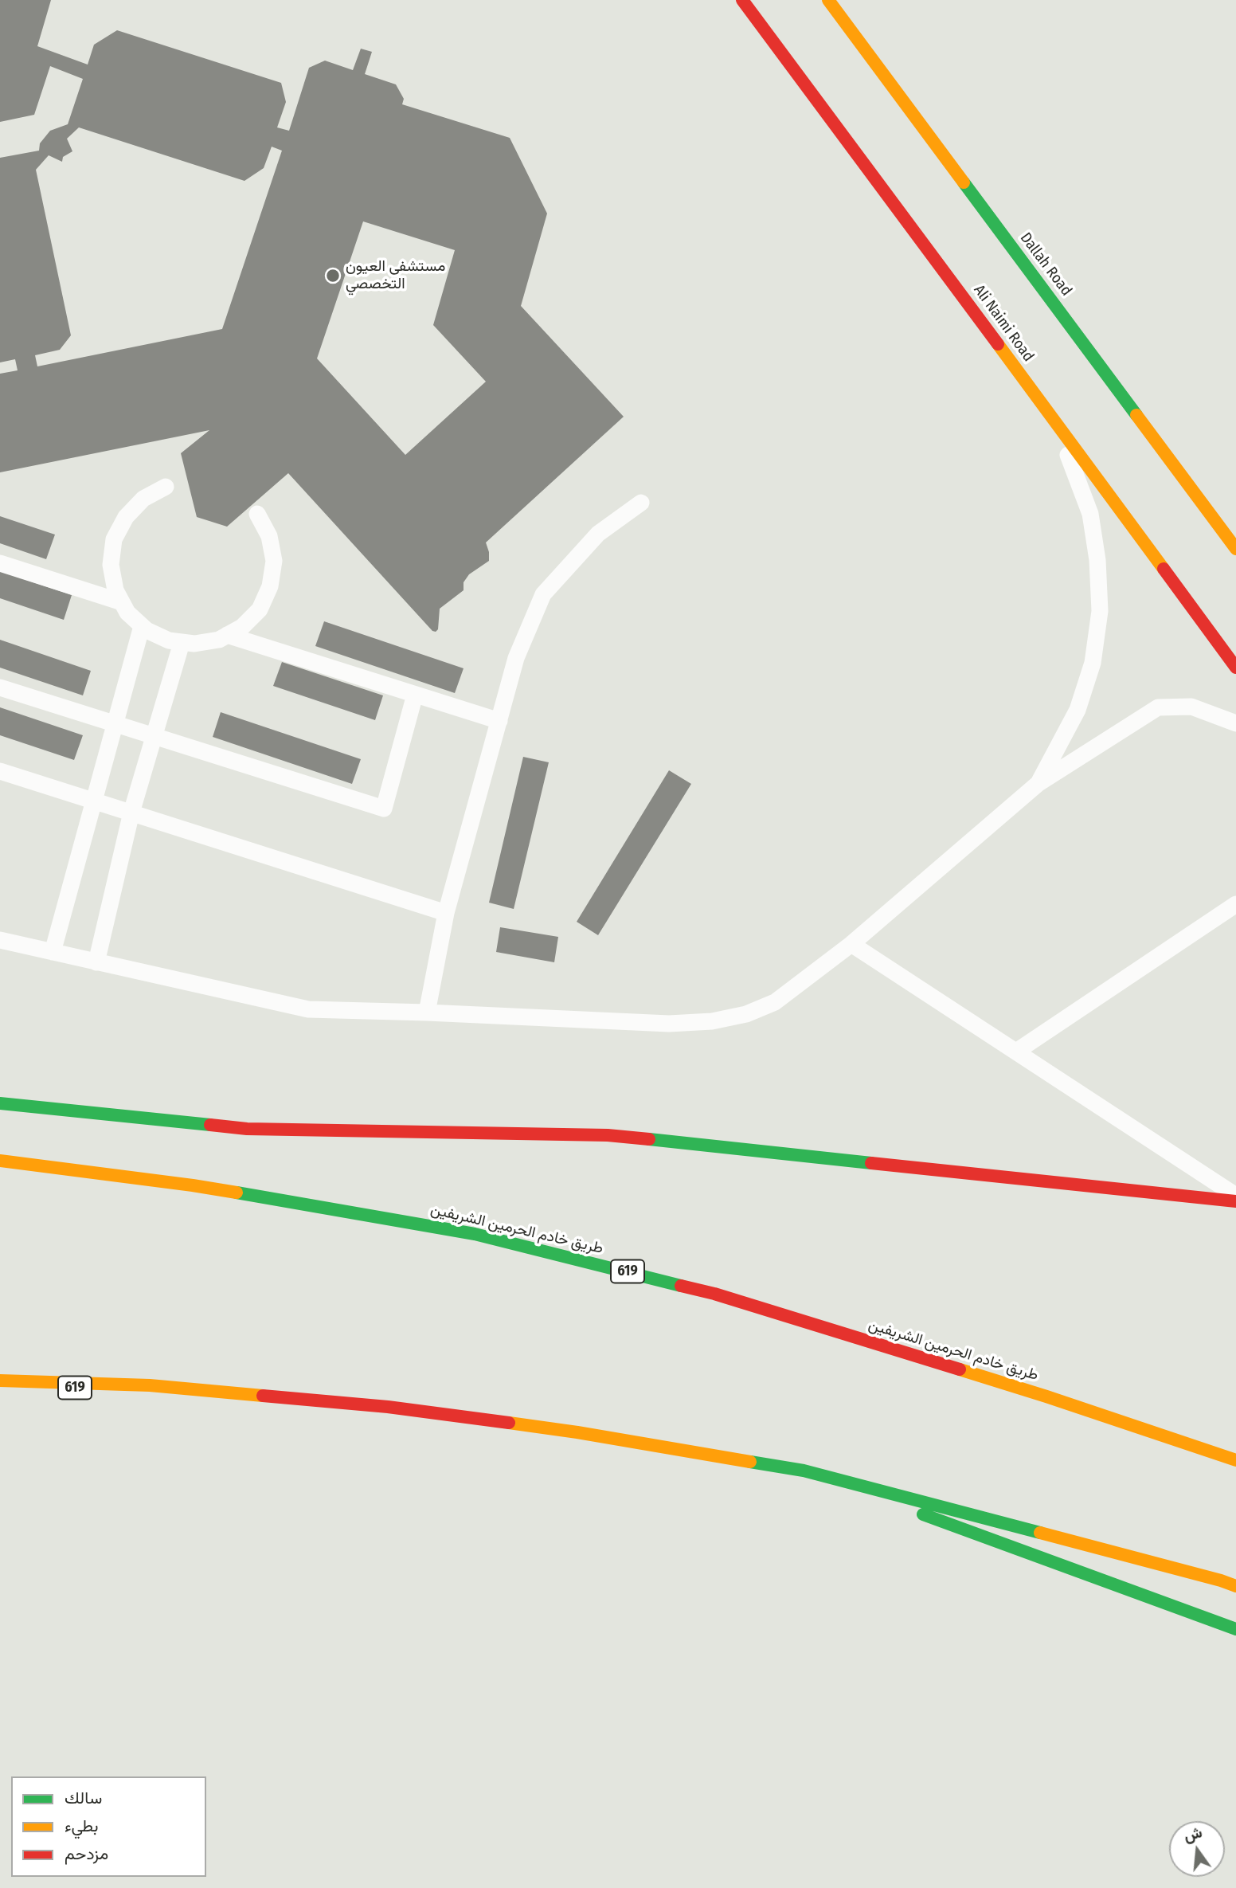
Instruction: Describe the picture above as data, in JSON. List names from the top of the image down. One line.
{"streets":{"main road":["Dallah Road","Ali Naimi Road","طريق خادم الحرمين الشريفين","619"]},"places":["مستشفى العيون التخصصي"],"legend":["سالك","بطيء","مزدحم"],"north":"top"}
